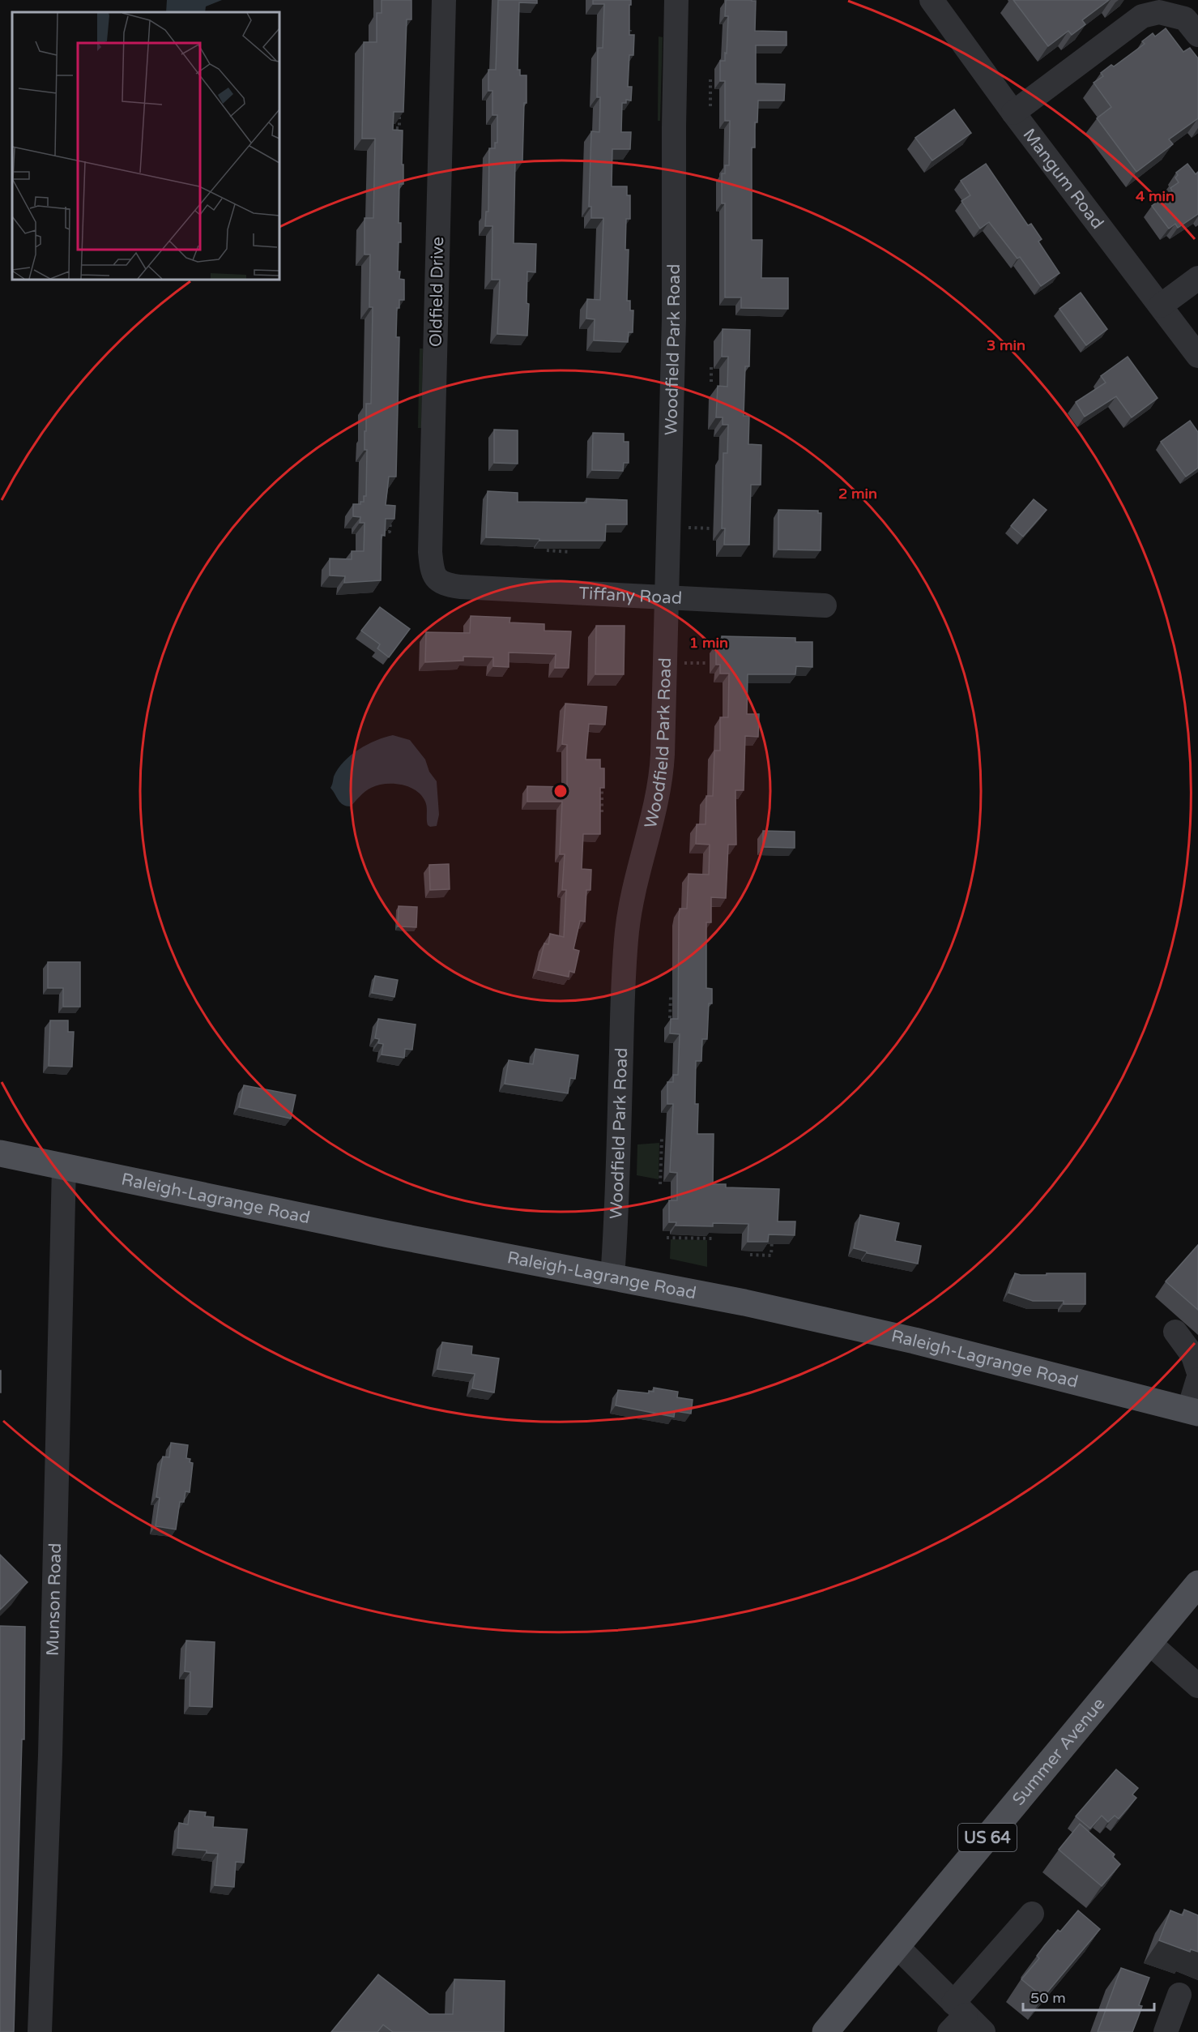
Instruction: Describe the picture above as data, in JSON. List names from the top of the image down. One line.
{"streets":{"main road":["Raleigh-Lagrange Road","Summer Avenue","US 64"],"street":["Mangum Road","Oldfield Drive","Woodfield Park Road","Tiffany Road","Munson Road"]},"crossings":[["Oldfield Drive","Tiffany Road"],["Woodfield Park Road","Tiffany Road"],["Woodfield Park Road","Raleigh-Lagrange Road"],["Raleigh-Lagrange Road","Munson Road"]],"scale_bar":"50 m","rings":["4 min","3 min","2 min","1 min"]}
